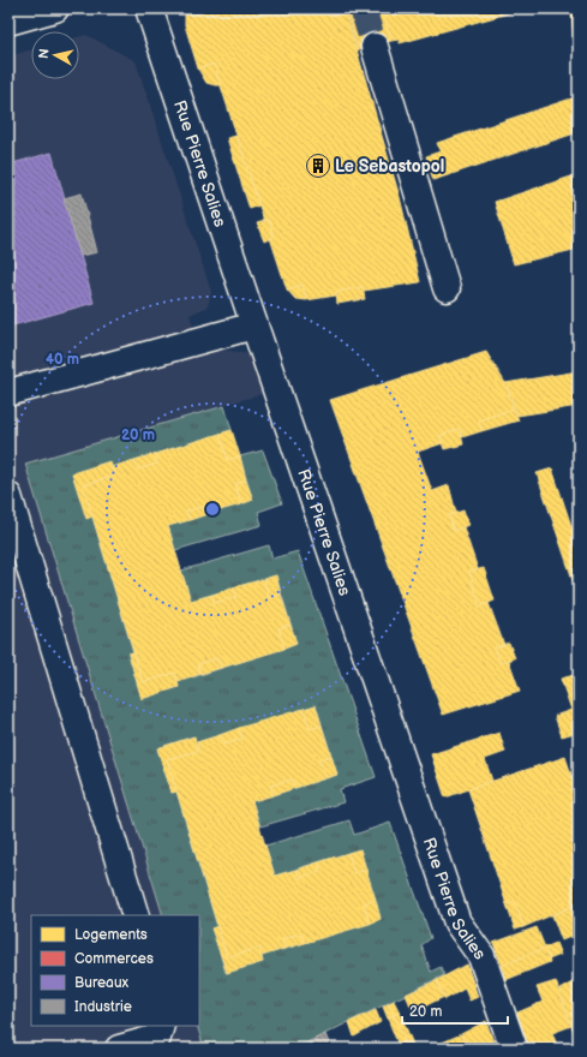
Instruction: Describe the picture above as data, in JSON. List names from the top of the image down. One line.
{"streets":{"street":["Rue Pierre Salies"]},"places":{"building":["Le Sebastopol"]},"legend":["Logements","Commerces","Bureaux","Industrie"],"scale_bar":"20 m","north":"left","rings":["40 m","20 m"]}
